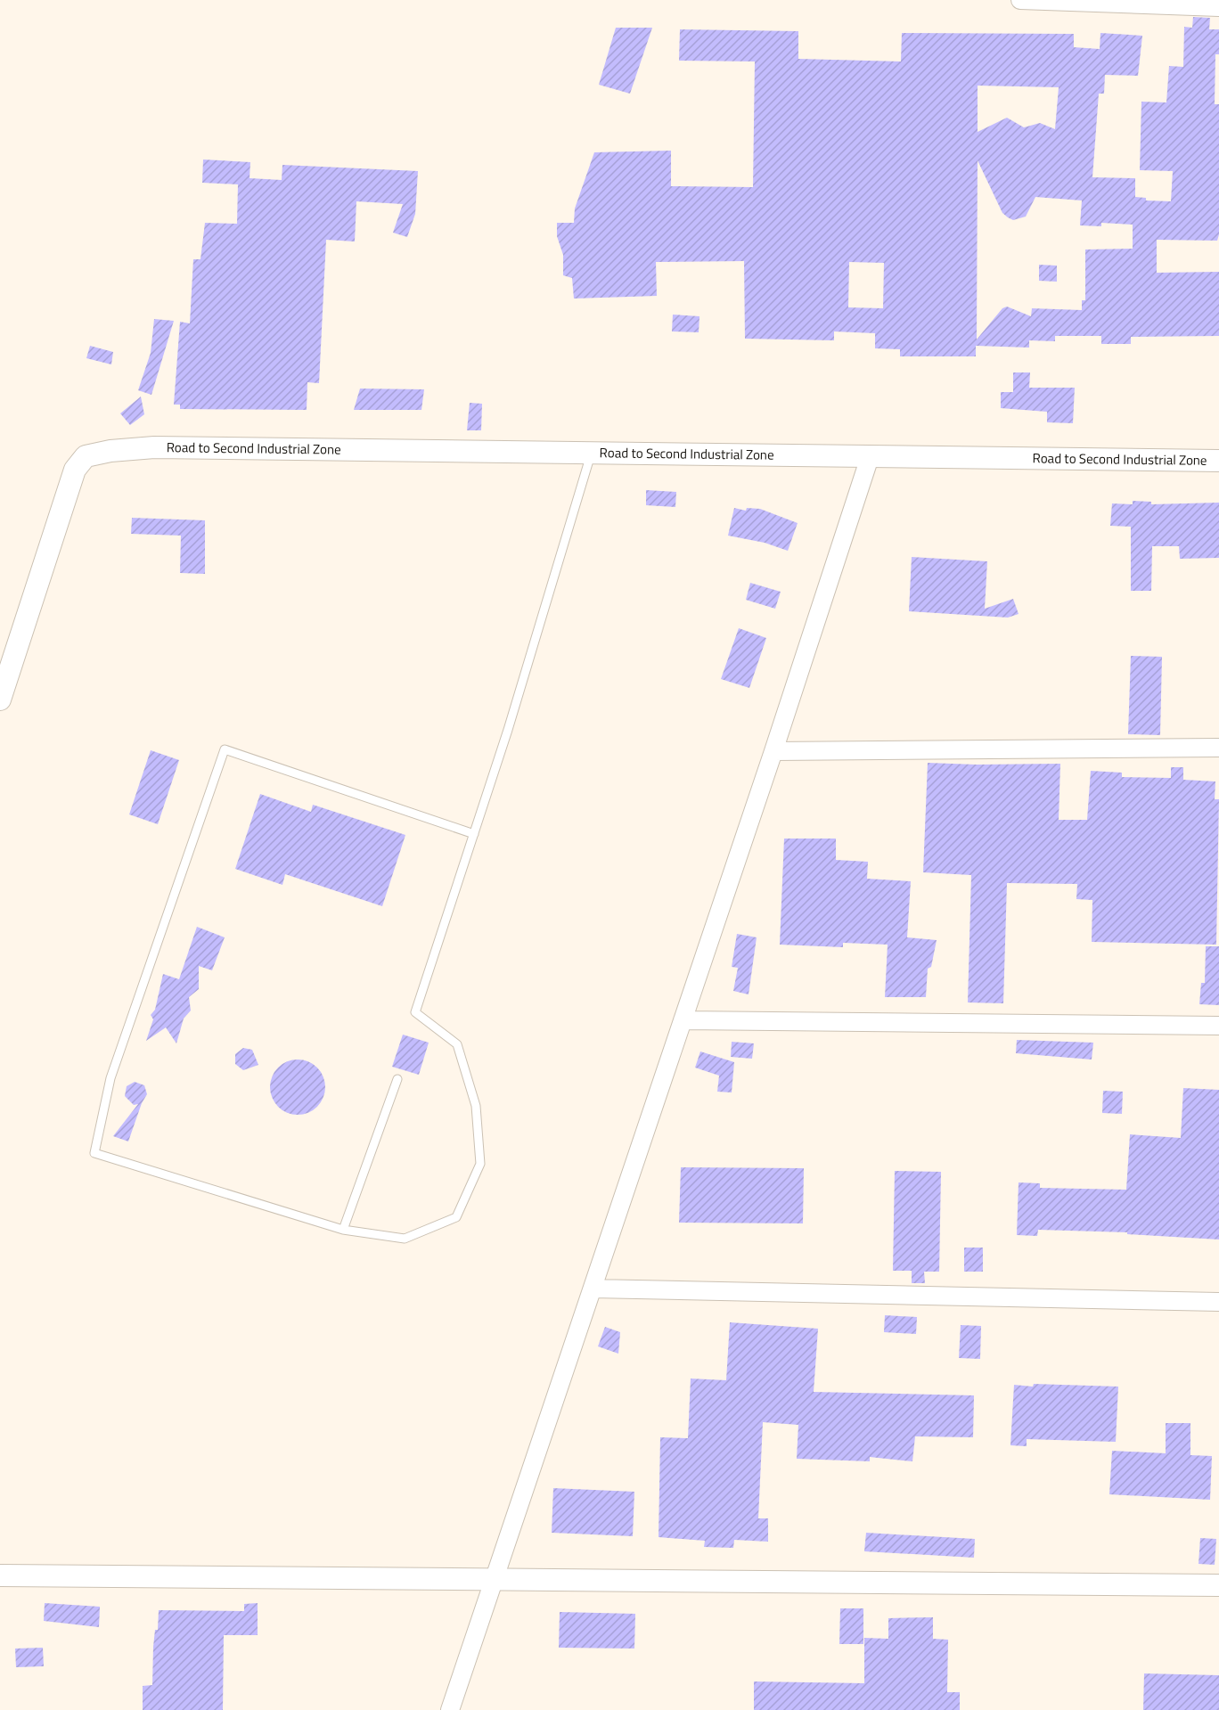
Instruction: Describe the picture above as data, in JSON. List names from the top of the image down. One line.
{"streets":{"street":["Road to Second Industrial Zone"]}}
